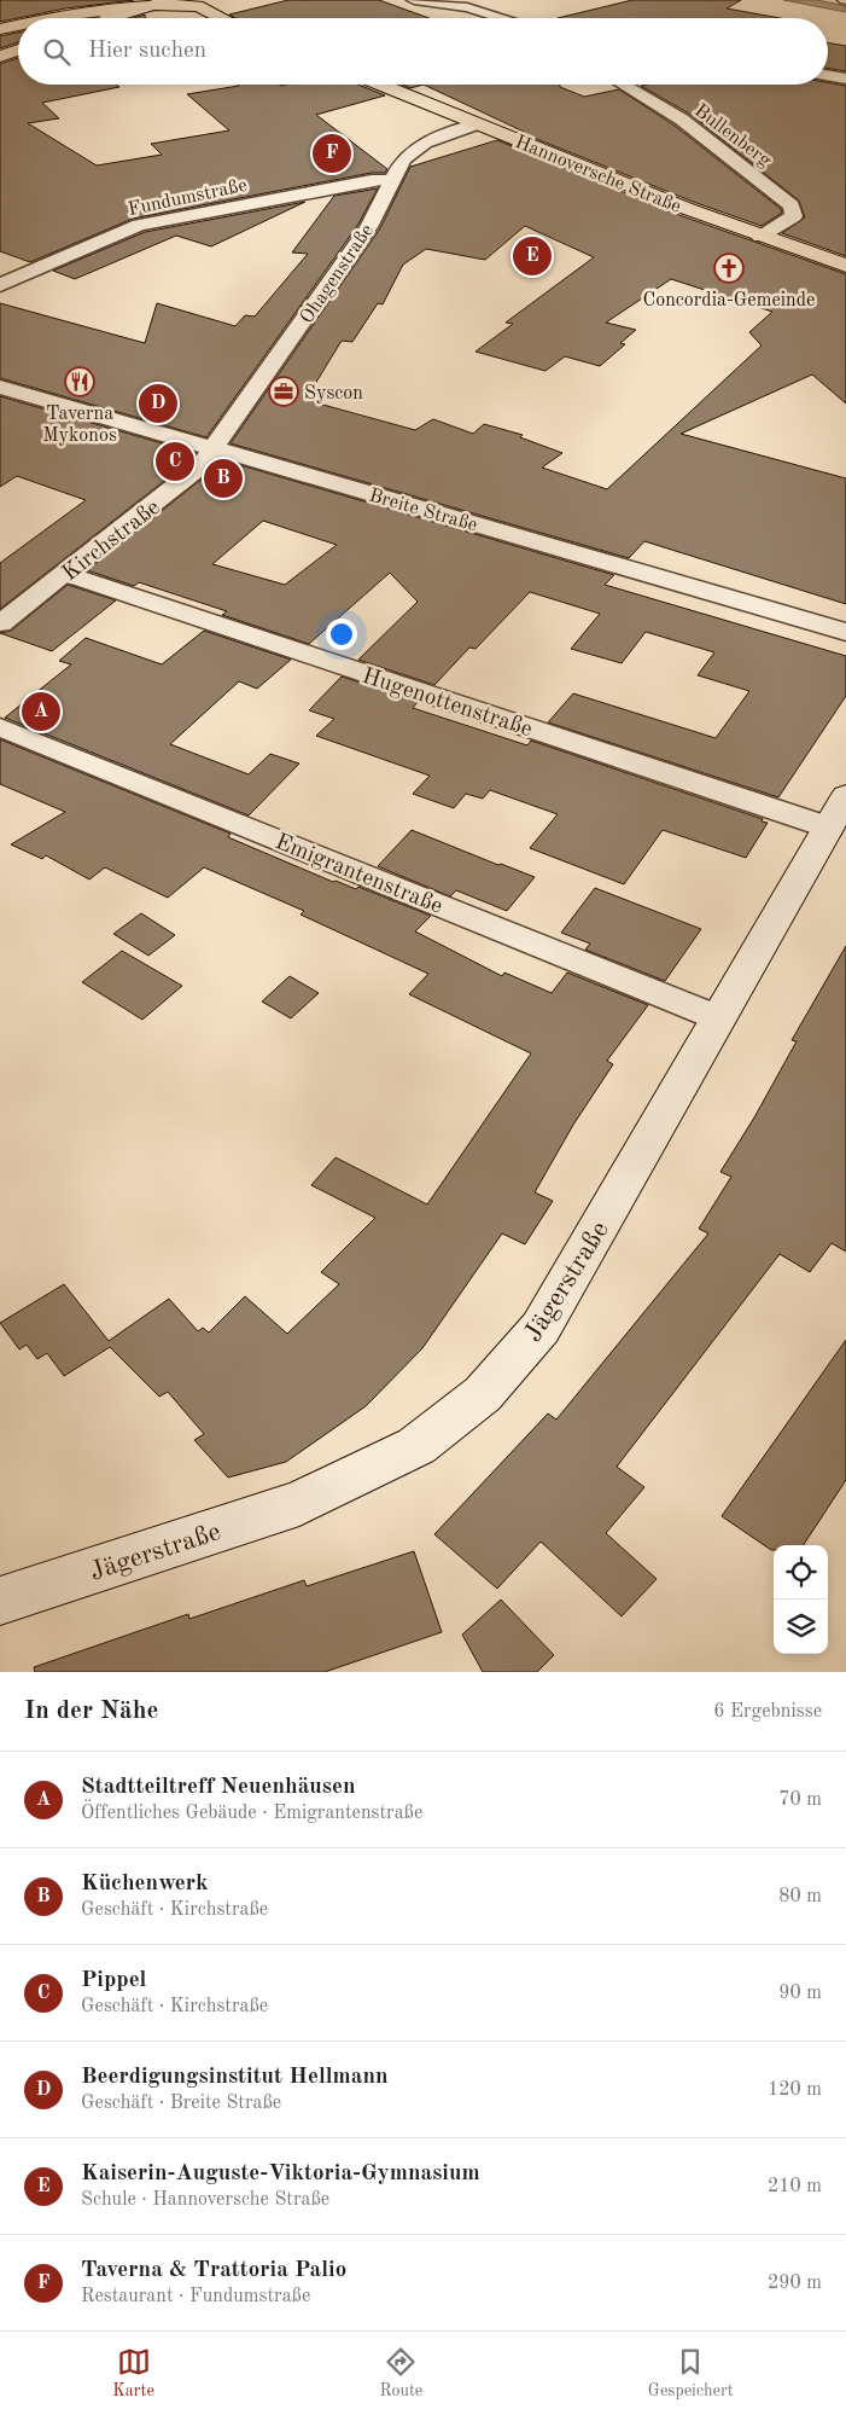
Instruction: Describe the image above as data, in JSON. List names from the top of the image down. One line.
{"streets":{"main road":["Hannoversche Straße"],"street":["Bullenberg","Fundumstraße","Ohagenstraße","Breite Straße","Kirchstraße","Hugenottenstraße","Emigrantenstraße","Jägerstraße"]},"crossings":[["Bullenberg","Hannoversche Straße"],["Hannoversche Straße","Ohagenstraße"],["Fundumstraße","Ohagenstraße"],["Ohagenstraße","Breite Straße"],["Ohagenstraße","Kirchstraße"],["Breite Straße","Kirchstraße"],["Kirchstraße","Hugenottenstraße"],["Hugenottenstraße","Jägerstraße"],["Emigrantenstraße","Jägerstraße"]],"places":{"church":["Concordia-Gemeinde"],"restaurant":["Taverna Mykonos"],"office":["Syscon"]},"page":{"search":"Hier suchen","pins":["F","E","D","C","B","A"],"heading":["In der Nähe","6 Ergebnisse"],"list":[{"mark":"A","name":"Stadtteiltreff Neuenhäusen","note":"Öffentliches Gebäude · Emigrantenstraße","value":"70 m"},{"mark":"B","name":"Küchenwerk","note":"Geschäft · Kirchstraße","value":"80 m"},{"mark":"C","name":"Pippel","note":"Geschäft · Kirchstraße","value":"90 m"},{"mark":"D","name":"Beerdigungsinstitut Hellmann","note":"Geschäft · Breite Straße","value":"120 m"},{"mark":"E","name":"Kaiserin-Auguste-Viktoria-Gymnasium","note":"Schule · Hannoversche Straße","value":"210 m"},{"mark":"F","name":"Taverna & Trattoria Palio","note":"Restaurant · Fundumstraße","value":"290 m"}],"nav":["Karte","Route","Gespeichert"]}}
